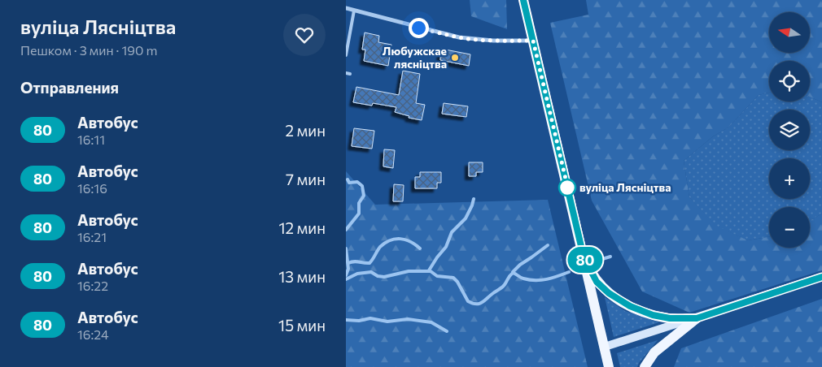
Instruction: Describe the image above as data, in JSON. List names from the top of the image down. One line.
{"places":["Любужскае лясніцтва","вуліца Лясніцтва"],"lines":["bus line 80"],"north":"left","page":{"heading":[["вуліца Лясніцтва","Пешком · 3 мин · 190 m"],"Отправления"],"on_map":"80","map_buttons":["+","−"],"list":[{"mark":"80","name":"Автобус","note":"16:11","value":"2 мин"},{"mark":"80","name":"Автобус","note":"16:16","value":"7 мин"},{"mark":"80","name":"Автобус","note":"16:21","value":"12 мин"},{"mark":"80","name":"Автобус","note":"16:22","value":"13 мин"},{"mark":"80","name":"Автобус","note":"16:24","value":"15 мин"}]}}
